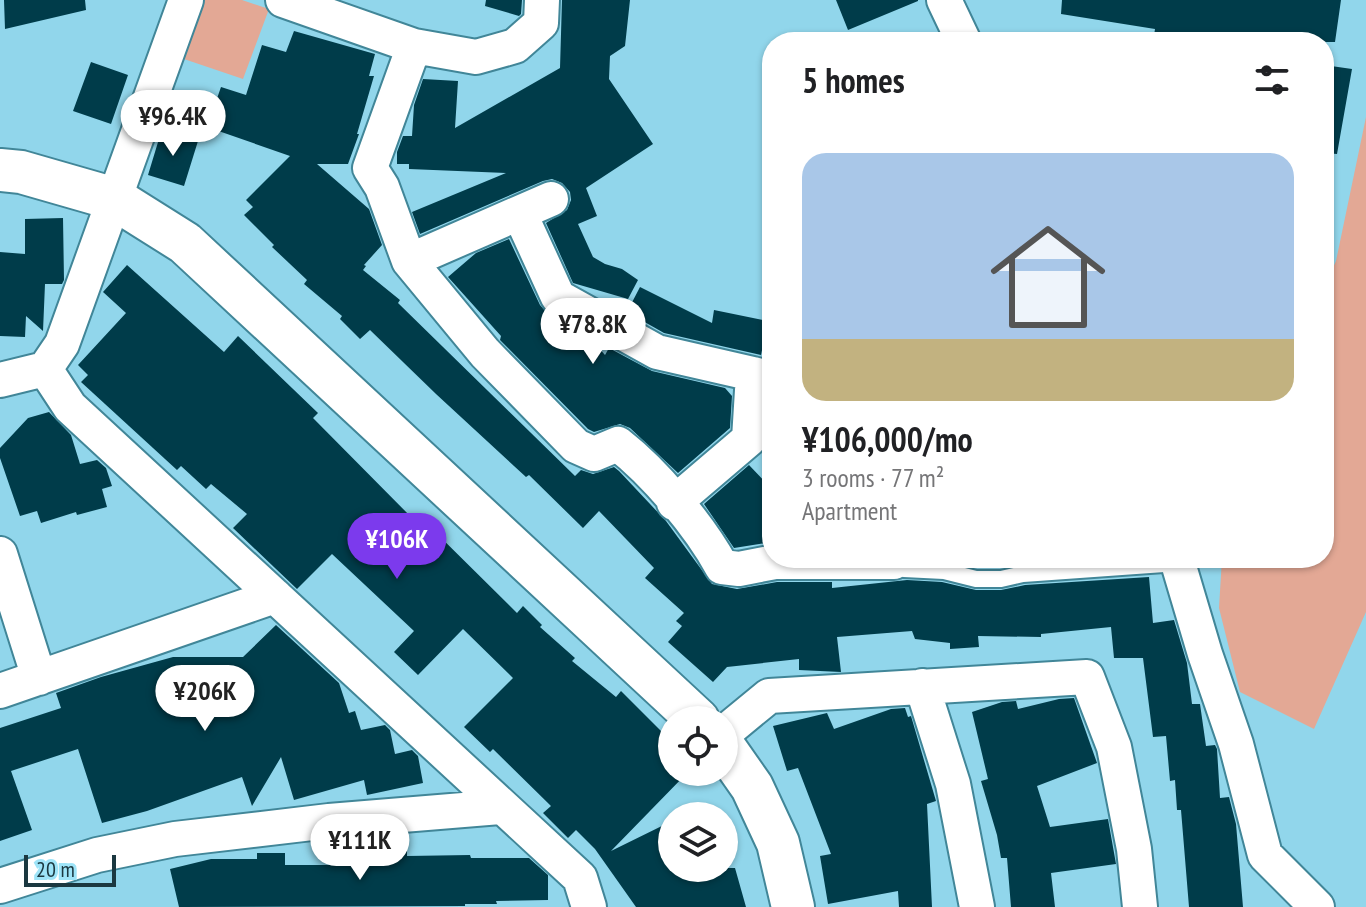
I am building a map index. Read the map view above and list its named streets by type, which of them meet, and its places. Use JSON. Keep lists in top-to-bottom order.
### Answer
{
  "scale_bar": "20 m",
  "page": {
    "heading": "5 homes",
    "price": [
      "¥96.4K",
      "¥78.8K",
      "¥106K",
      "¥206K",
      "¥111K"
    ],
    "list": [
      {
        "name": "¥106,000/mo",
        "note": "3 rooms · 77 m² · Apartment"
      }
    ],
    "scale": "20 m"
  }
}
